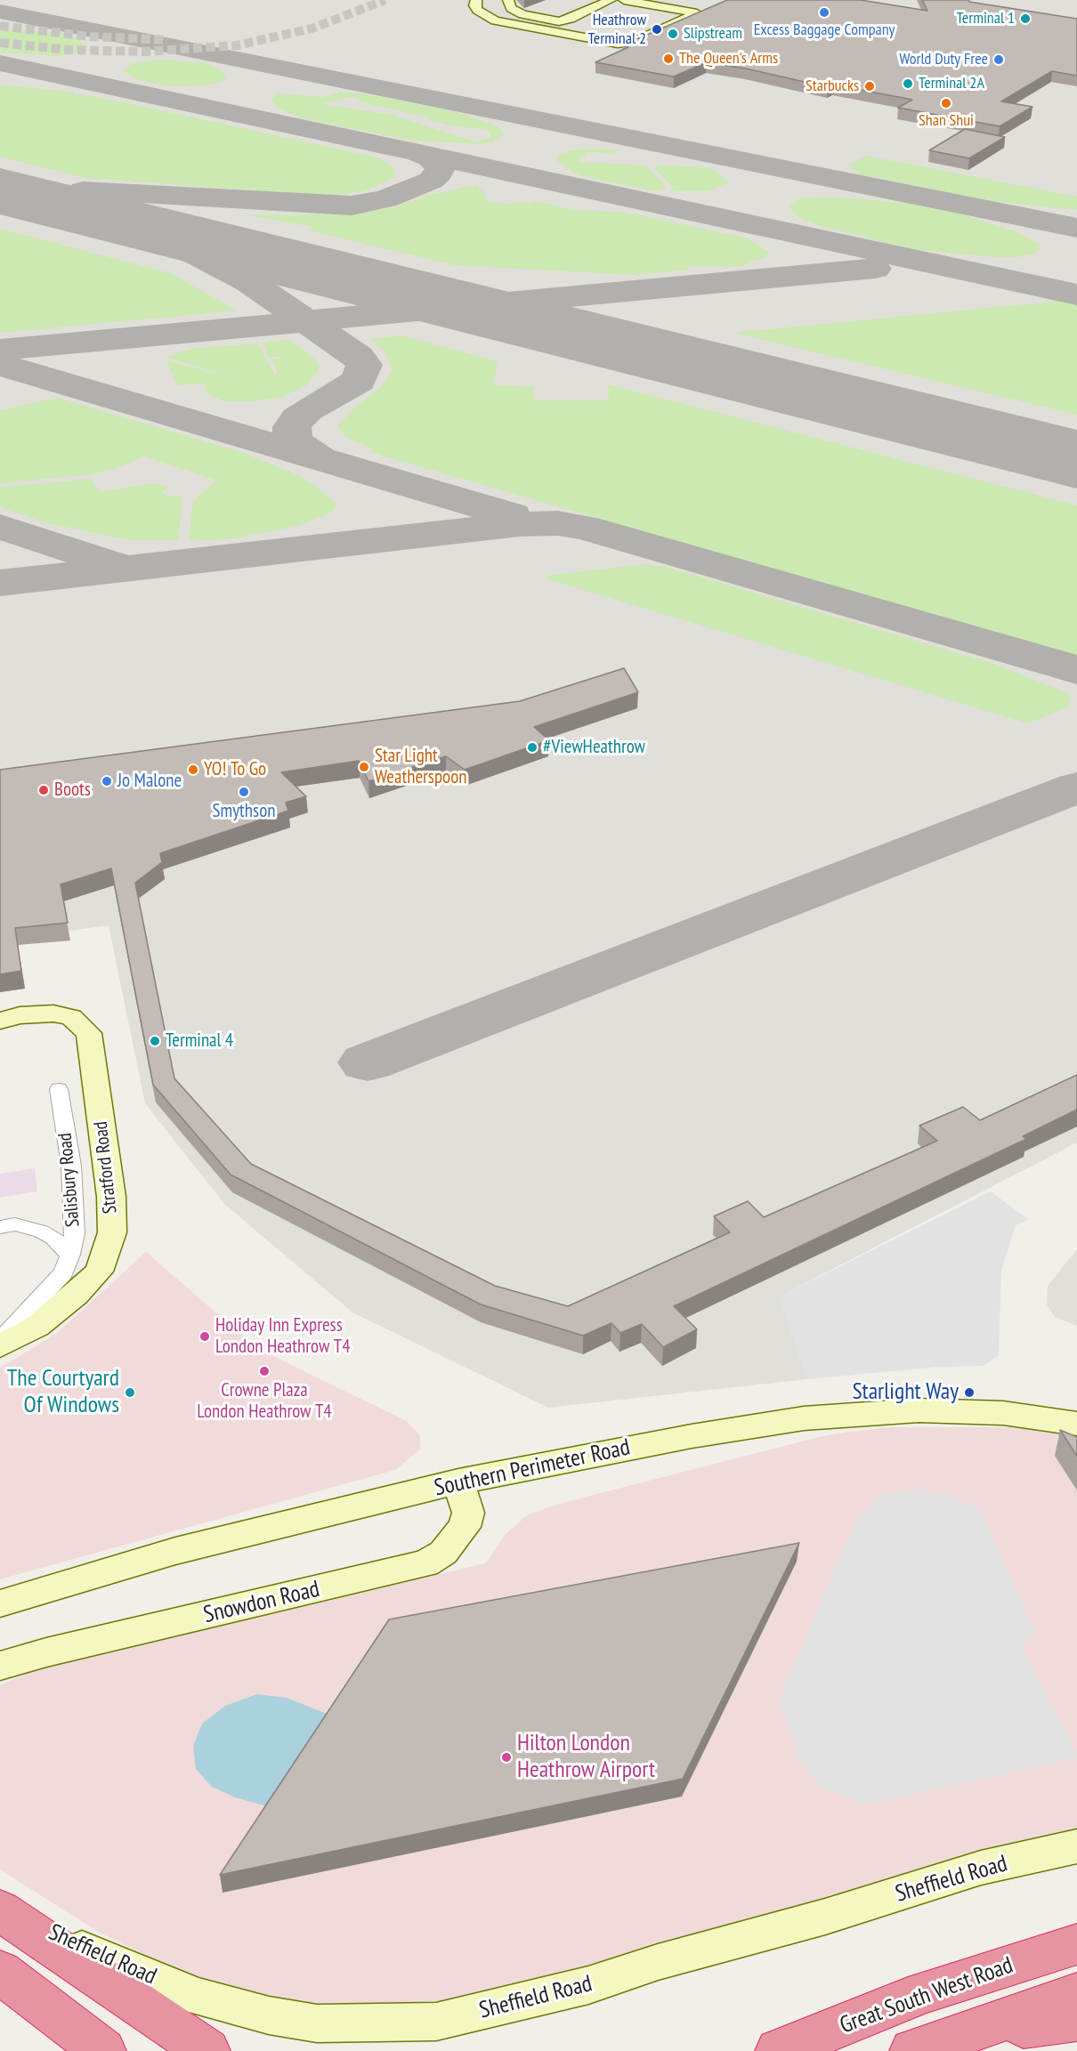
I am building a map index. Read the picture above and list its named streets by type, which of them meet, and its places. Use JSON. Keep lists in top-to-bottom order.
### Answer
{
  "streets": {
    "highway": ["Great South West Road"],
    "street": [
      "Stratford Road",
      "Salisbury Road",
      "Southern Perimeter Road",
      "Snowdon Road",
      "Sheffield Road"
    ]
  },
  "crossings": [
    ["Southern Perimeter Road", "Snowdon Road"]
  ],
  "places": [
    "Excess Baggage Company",
    "Terminal 1",
    "Heathrow Terminal 2",
    "Slipstream",
    "The Queen's Arms",
    "World Duty Free",
    "Terminal 2A",
    "Starbucks",
    "Shan Shui",
    "#ViewHeathrow",
    "Star Light Weatherspoon",
    "YO! To Go",
    "Jo Malone",
    "Boots",
    "Smythson",
    "Terminal 4",
    "Holiday Inn Express London Heathrow T4",
    "Crowne Plaza London Heathrow T4",
    "The Courtyard Of Windows",
    "Starlight Way",
    "Hilton London Heathrow Airport"
  ]
}
